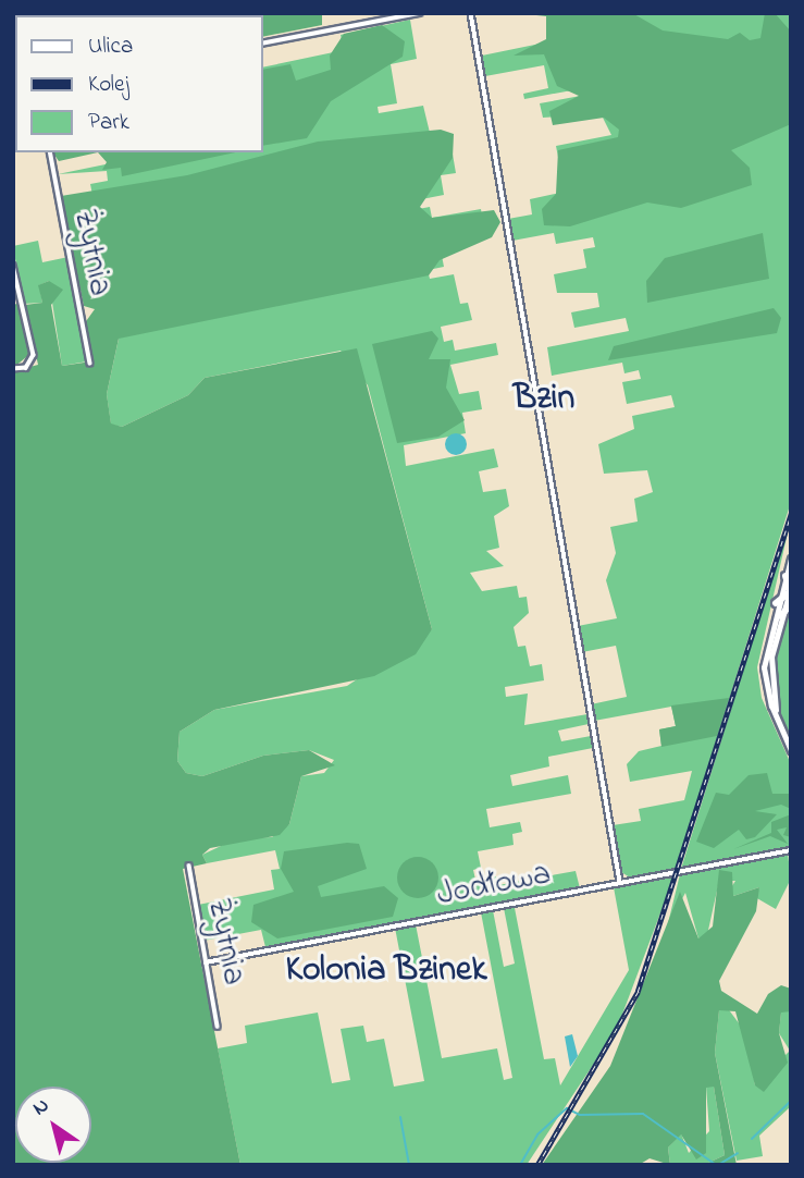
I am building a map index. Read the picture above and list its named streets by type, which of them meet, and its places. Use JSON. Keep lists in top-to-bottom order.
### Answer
{
  "streets": {
    "street": ["Żytnia", "Jodłowa"]
  },
  "crossings": [
    ["Żytnia", "Jodłowa"]
  ],
  "districts": ["Bzin", "Kolonia Bzinek"],
  "legend": ["Ulica", "Kolej", "Park"],
  "north": "top left"
}
